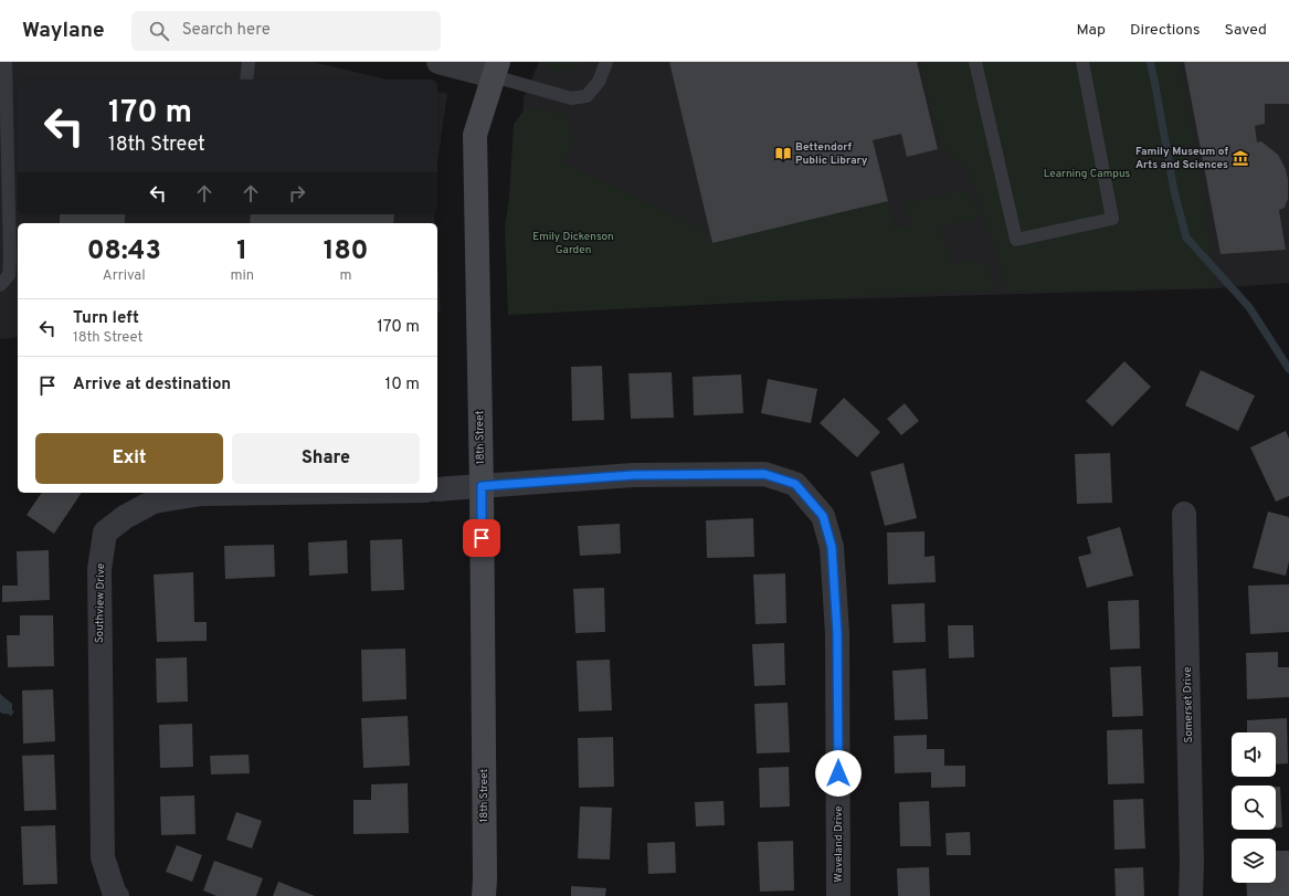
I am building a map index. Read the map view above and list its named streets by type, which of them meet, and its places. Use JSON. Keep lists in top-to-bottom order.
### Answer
{
  "streets": {
    "street": [
      "18th Street",
      "Southview Drive",
      "Somerset Drive",
      "Waveland Drive"
    ]
  },
  "crossings": [
    ["18th Street", "Waveland Drive"]
  ],
  "parks": ["Learning Campus", "Emily Dickenson Garden"],
  "places": {
    "library": ["Bettendorf Public Library"],
    "museum": ["Family Museum of Arts and Sciences"]
  },
  "page": {
    "header": "Waylane",
    "search": "Search here",
    "nav": ["Map", "Directions", "Saved"],
    "turn": ["170 m", "18th Street"],
    "eta": [
      "08:43",
      "Arrival",
      "1",
      "min",
      "180",
      "m"
    ],
    "list": [
      {
        "name": "Turn left",
        "note": "18th Street",
        "value": "170 m"
      },
      {
        "name": "Arrive at destination",
        "value": "10 m"
      }
    ],
    "buttons": ["Exit", "Share"]
  }
}
